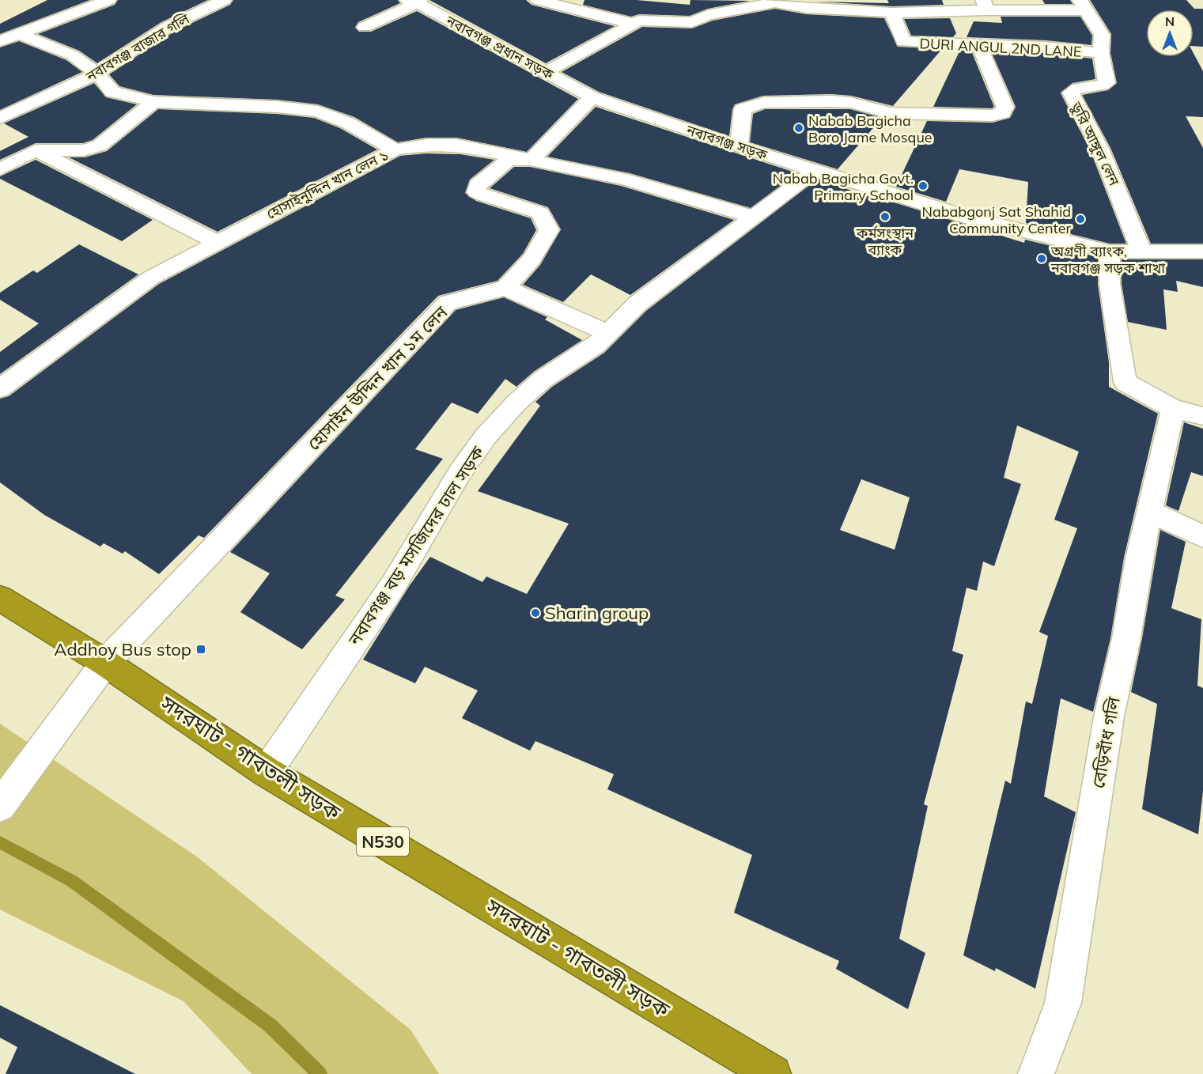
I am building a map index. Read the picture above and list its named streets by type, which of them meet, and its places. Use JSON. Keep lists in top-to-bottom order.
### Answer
{
  "streets": {
    "highway": ["সদরঘাট - গাবতলী সড়ক", "N530"],
    "street": [
      "নবাবগঞ্জ বাজার গলি",
      "নবাবগঞ্জ প্রধান সড়ক",
      "DURI ANGUL 2ND LANE",
      "নবাবগঞ্জ সড়ক",
      "ডুরি আঙ্গুল লেন",
      "হোসাইনুদ্দিন খান লেন ১",
      "হোসাইন উদ্দিন খান ১ম লেন",
      "নবাবগঞ্জ বড় মসজিদের ঢাল সড়ক",
      "বেড়িবাঁধ গলি"
    ]
  },
  "crossings": [
    ["নবাবগঞ্জ প্রধান সড়ক", "নবাবগঞ্জ সড়ক"],
    ["DURI ANGUL 2ND LANE", "ডুরি আঙ্গুল লেন"],
    ["নবাবগঞ্জ সড়ক", "ডুরি আঙ্গুল লেন"],
    ["নবাবগঞ্জ সড়ক", "নবাবগঞ্জ বড় মসজিদের ঢাল সড়ক"],
    ["হোসাইনুদ্দিন খান লেন ১", "নবাবগঞ্জ বড় মসজিদের ঢাল সড়ক"],
    ["হোসাইন উদ্দিন খান ১ম লেন", "সদরঘাট - গাবতলী সড়ক"],
    ["নবাবগঞ্জ বড় মসজিদের ঢাল সড়ক", "সদরঘাট - গাবতলী সড়ক"]
  ],
  "places": {
    "other": [
      "Nabab Bagicha Boro Jame Mosque",
      "Nabab Bagicha Govt. Primary School",
      "কর্মসংস্থান ব্যাংক",
      "Nababgonj Sat Shahid Community Center",
      "অগ্রণী ব্যাংক, নবাবগঞ্জ সড়ক শাখা",
      "Sharin group"
    ],
    "transit": ["Addhoy Bus stop"]
  },
  "north": "top"
}
